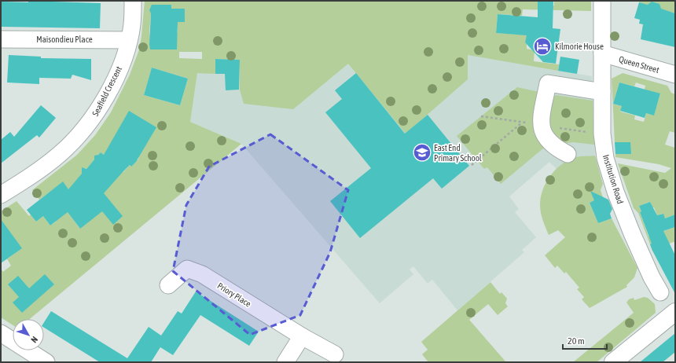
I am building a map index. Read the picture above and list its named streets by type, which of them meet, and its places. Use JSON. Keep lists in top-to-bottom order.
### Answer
{
  "streets": {
    "street": [
      "Maisondieu Place",
      "Queen Street",
      "Seafield Crescent",
      "Institution Road",
      "Priory Place"
    ]
  },
  "crossings": [
    ["Maisondieu Place", "Seafield Crescent"],
    ["Queen Street", "Institution Road"]
  ],
  "places": {
    "hotel": ["Kilmorie House"],
    "school or university": ["East End Primary School"]
  },
  "scale_bar": "20 m",
  "north": "bottom right"
}
